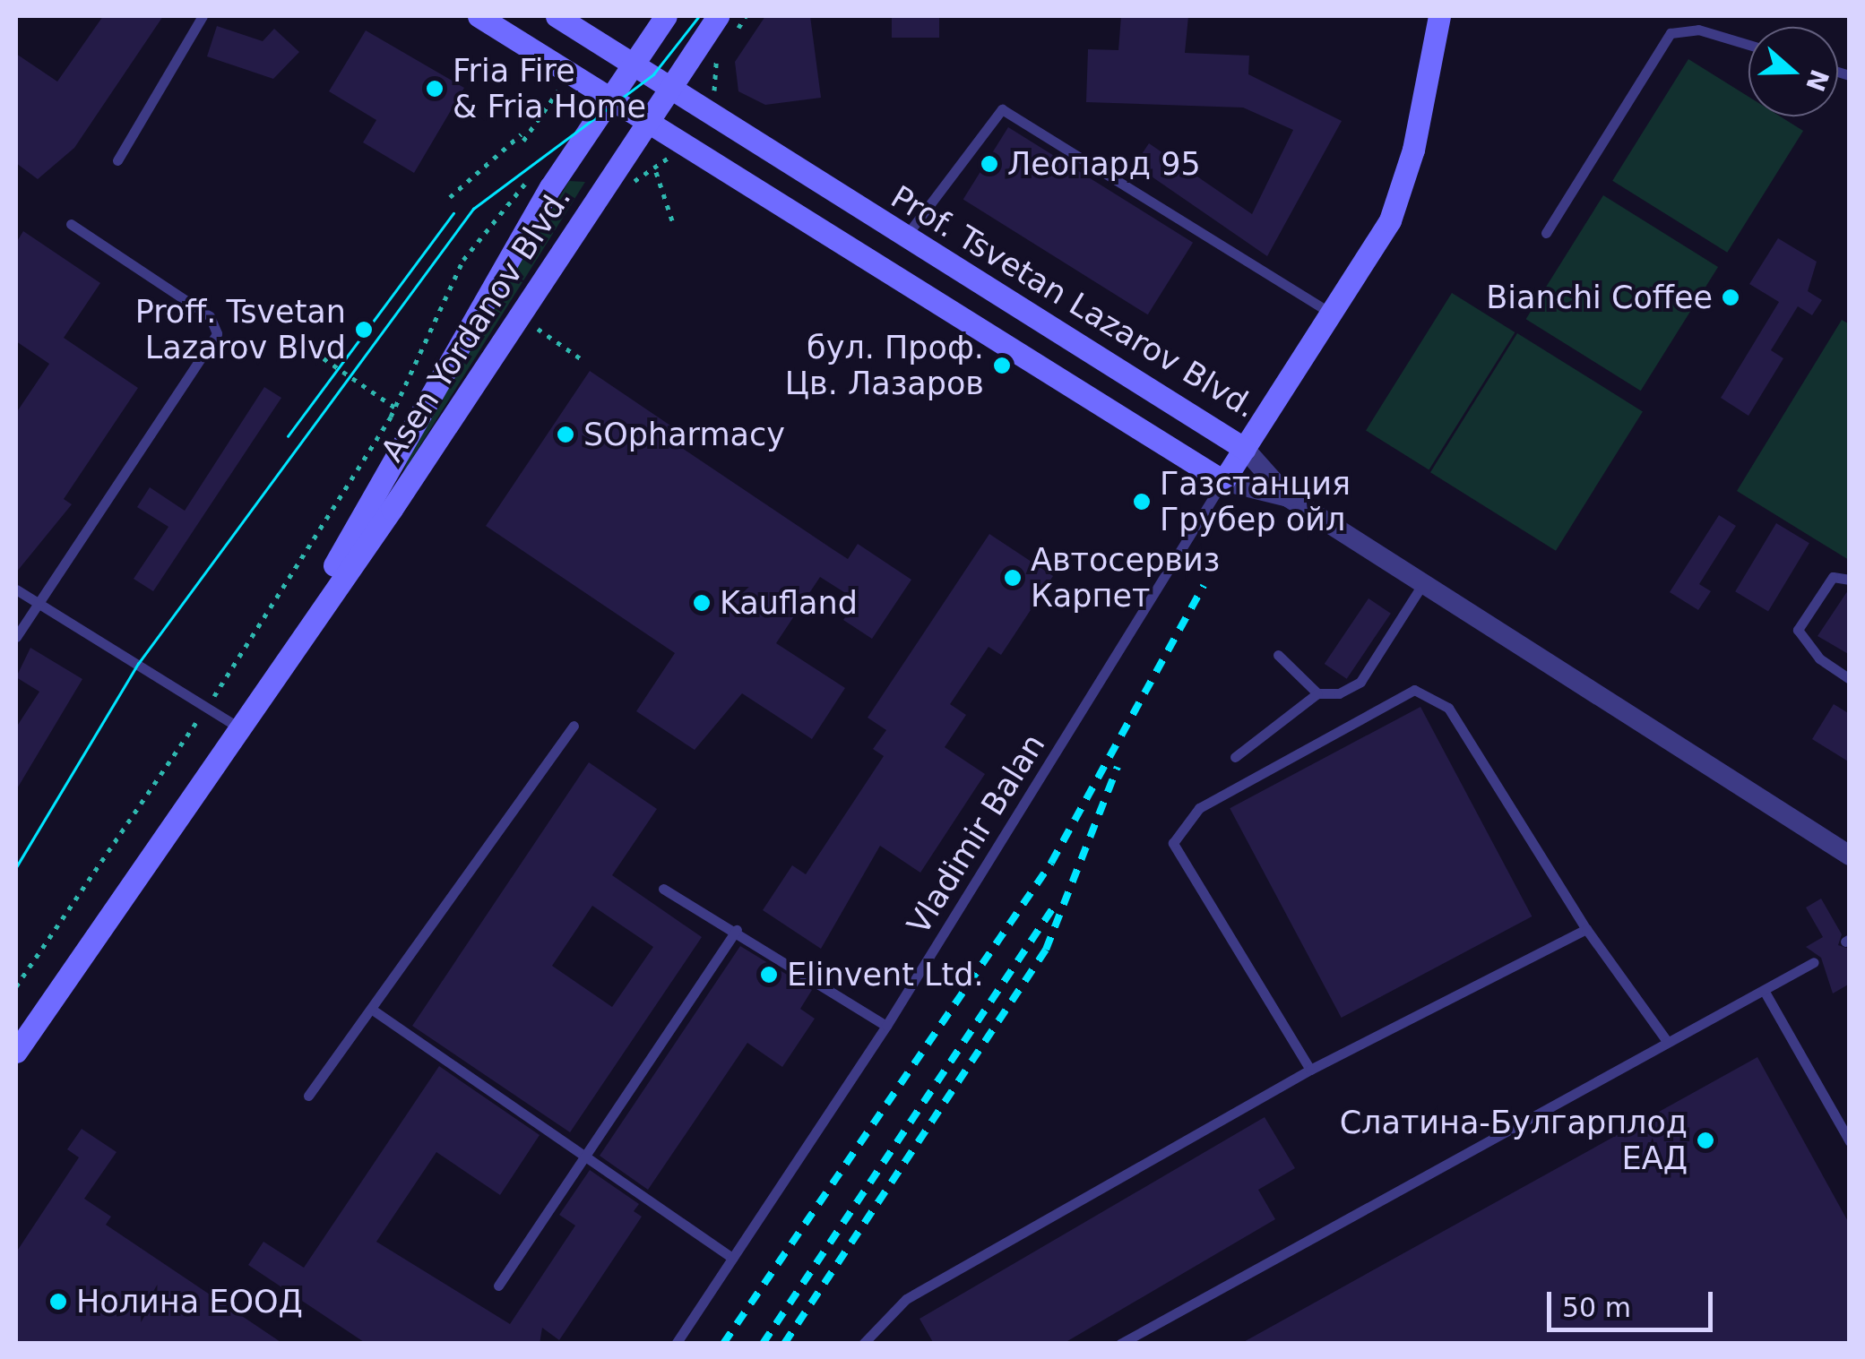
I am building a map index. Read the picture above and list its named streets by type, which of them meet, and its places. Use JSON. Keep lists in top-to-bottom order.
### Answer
{
  "streets": {
    "main road": ["Prof. Tsvetan Lazarov Blvd.", "Asen Yordanov Blvd."],
    "lane": ["Vladimir Balan"]
  },
  "crossings": [
    ["Prof. Tsvetan Lazarov Blvd.", "Asen Yordanov Blvd."]
  ],
  "places": [
    "Fria Fire & Fria Home",
    "Леопард 95",
    "Bianchi Coffee",
    "Proff. Tsvetan Lazarov Blvd",
    "бул. Проф. Цв. Лазаров",
    "SOpharmacy",
    "Газстанция Грубер ойл",
    "Автосервиз Карпет",
    "Kaufland",
    "Elinvent Ltd.",
    "Слатина-Булгарплод ЕАД",
    "Нолина ЕООД"
  ],
  "scale_bar": "50 m",
  "north": "right"
}
